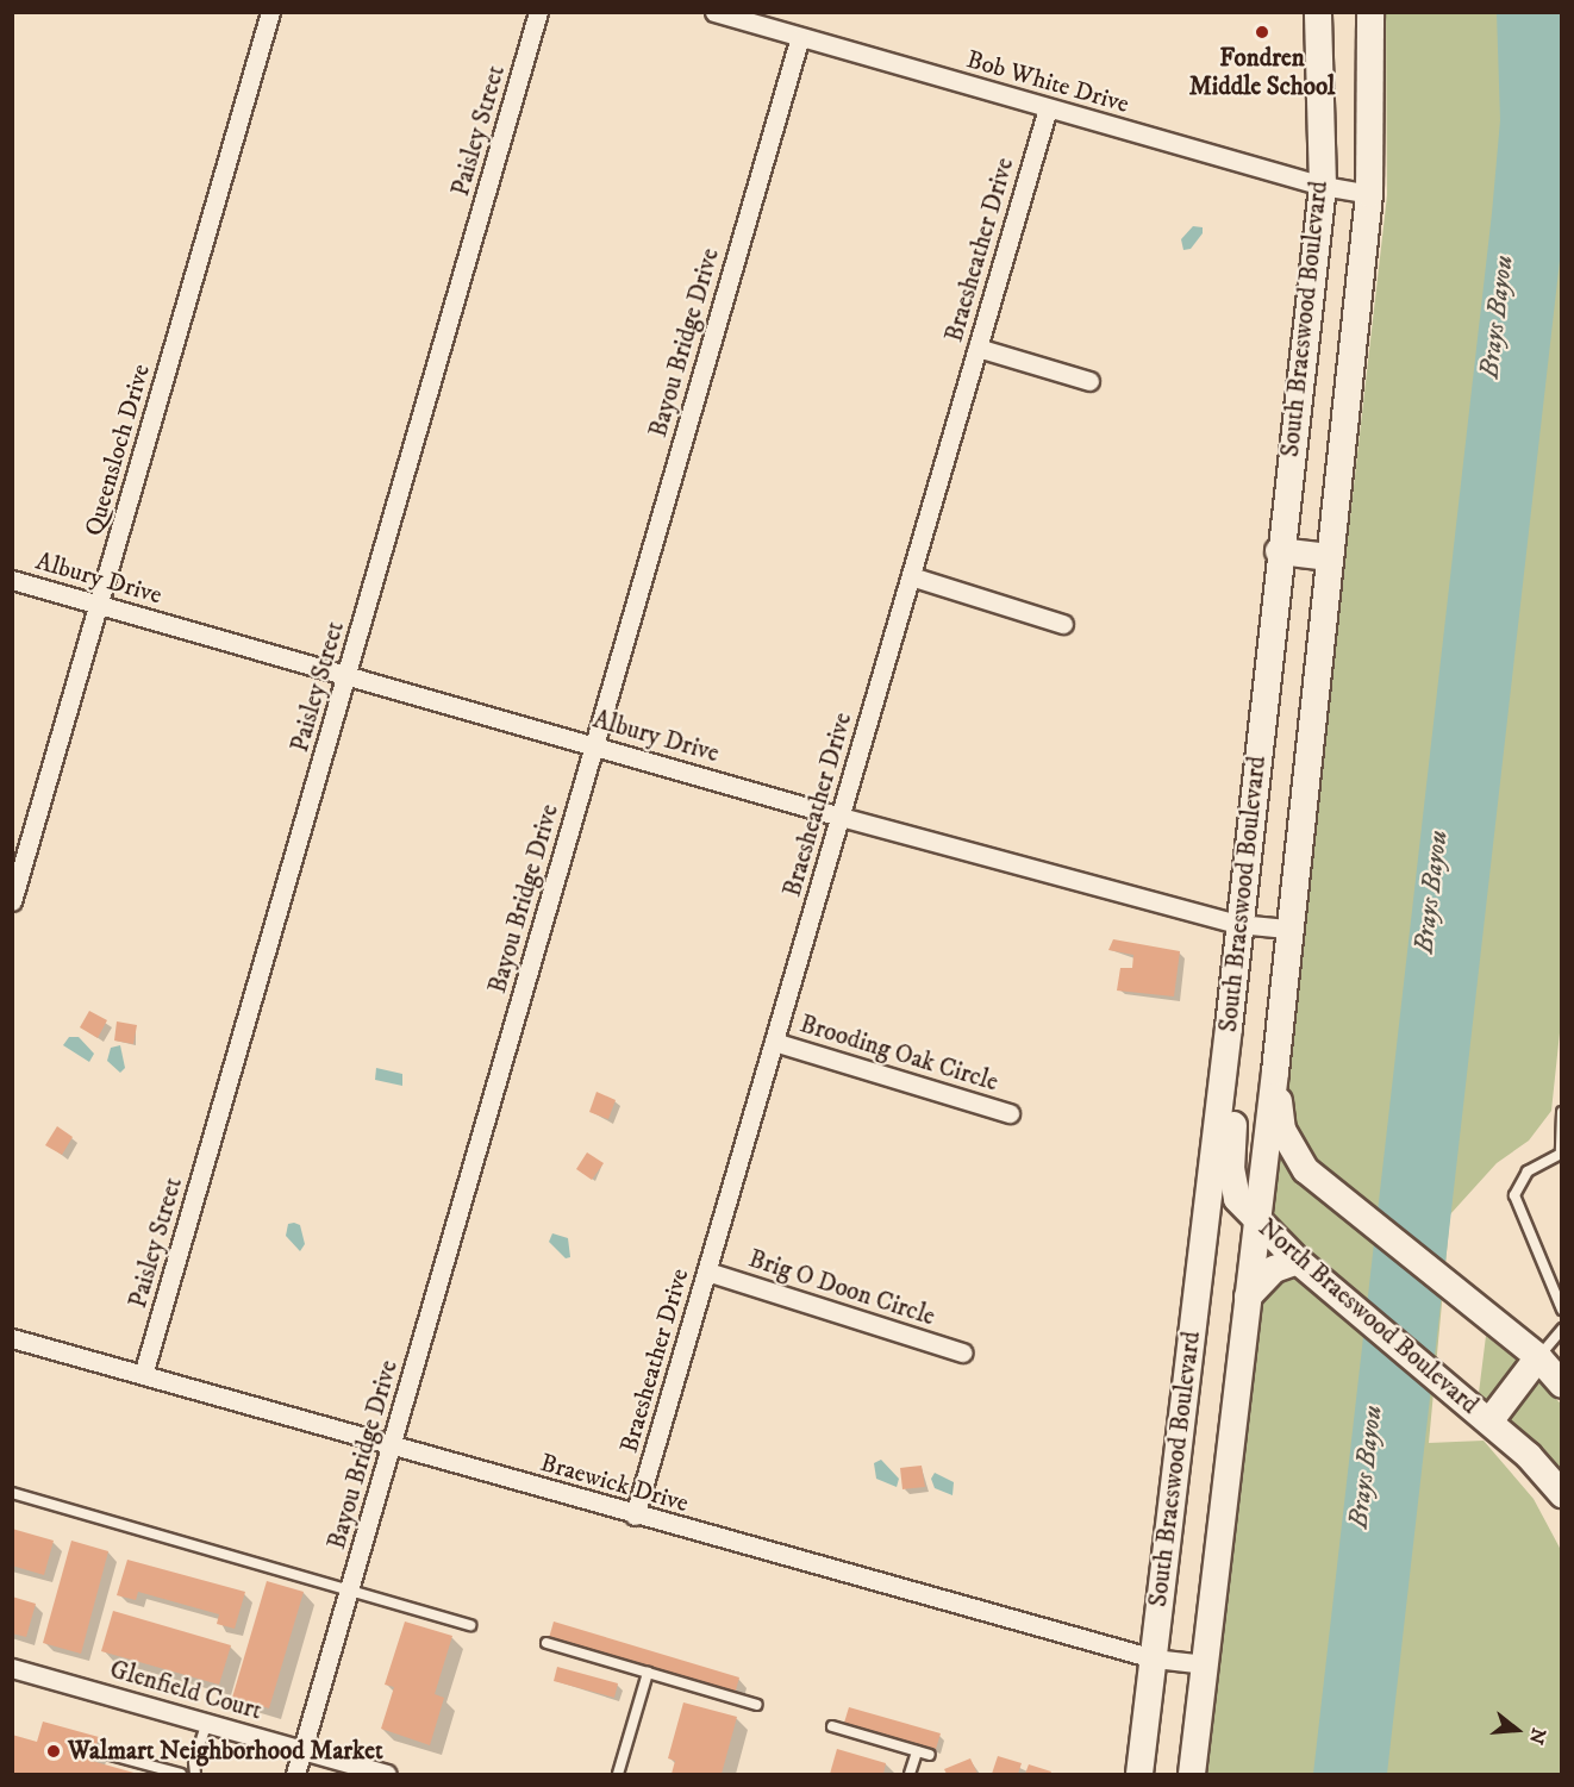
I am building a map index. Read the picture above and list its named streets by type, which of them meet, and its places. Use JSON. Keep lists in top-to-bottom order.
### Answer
{
  "streets": {
    "main road": ["South Braeswood Boulevard", "North Braeswood Boulevard"],
    "street": [
      "Bob White Drive",
      "Paisley Street",
      "Braesheather Drive",
      "Bayou Bridge Drive",
      "Queensloch Drive",
      "Albury Drive",
      "Brooding Oak Circle",
      "Brig O Doon Circle",
      "Braewick Drive",
      "Glenfield Court"
    ]
  },
  "crossings": [
    ["Bob White Drive", "Braesheather Drive"],
    ["Bob White Drive", "South Braeswood Boulevard"],
    ["Bob White Drive", "Bayou Bridge Drive"],
    ["Paisley Street", "Albury Drive"],
    ["Paisley Street", "Braewick Drive"],
    ["Braesheather Drive", "Albury Drive"],
    ["Braesheather Drive", "Brooding Oak Circle"],
    ["Braesheather Drive", "Brig O Doon Circle"],
    ["Braesheather Drive", "Braewick Drive"],
    ["South Braeswood Boulevard", "Albury Drive"],
    ["South Braeswood Boulevard", "North Braeswood Boulevard"],
    ["South Braeswood Boulevard", "Braewick Drive"],
    ["Bayou Bridge Drive", "Albury Drive"],
    ["Bayou Bridge Drive", "Braewick Drive"],
    ["Bayou Bridge Drive", "Glenfield Court"],
    ["Queensloch Drive", "Albury Drive"]
  ],
  "water": ["Brays Bayou"],
  "places": ["Fondren Middle School", "Walmart Neighborhood Market"],
  "north": "right"
}
